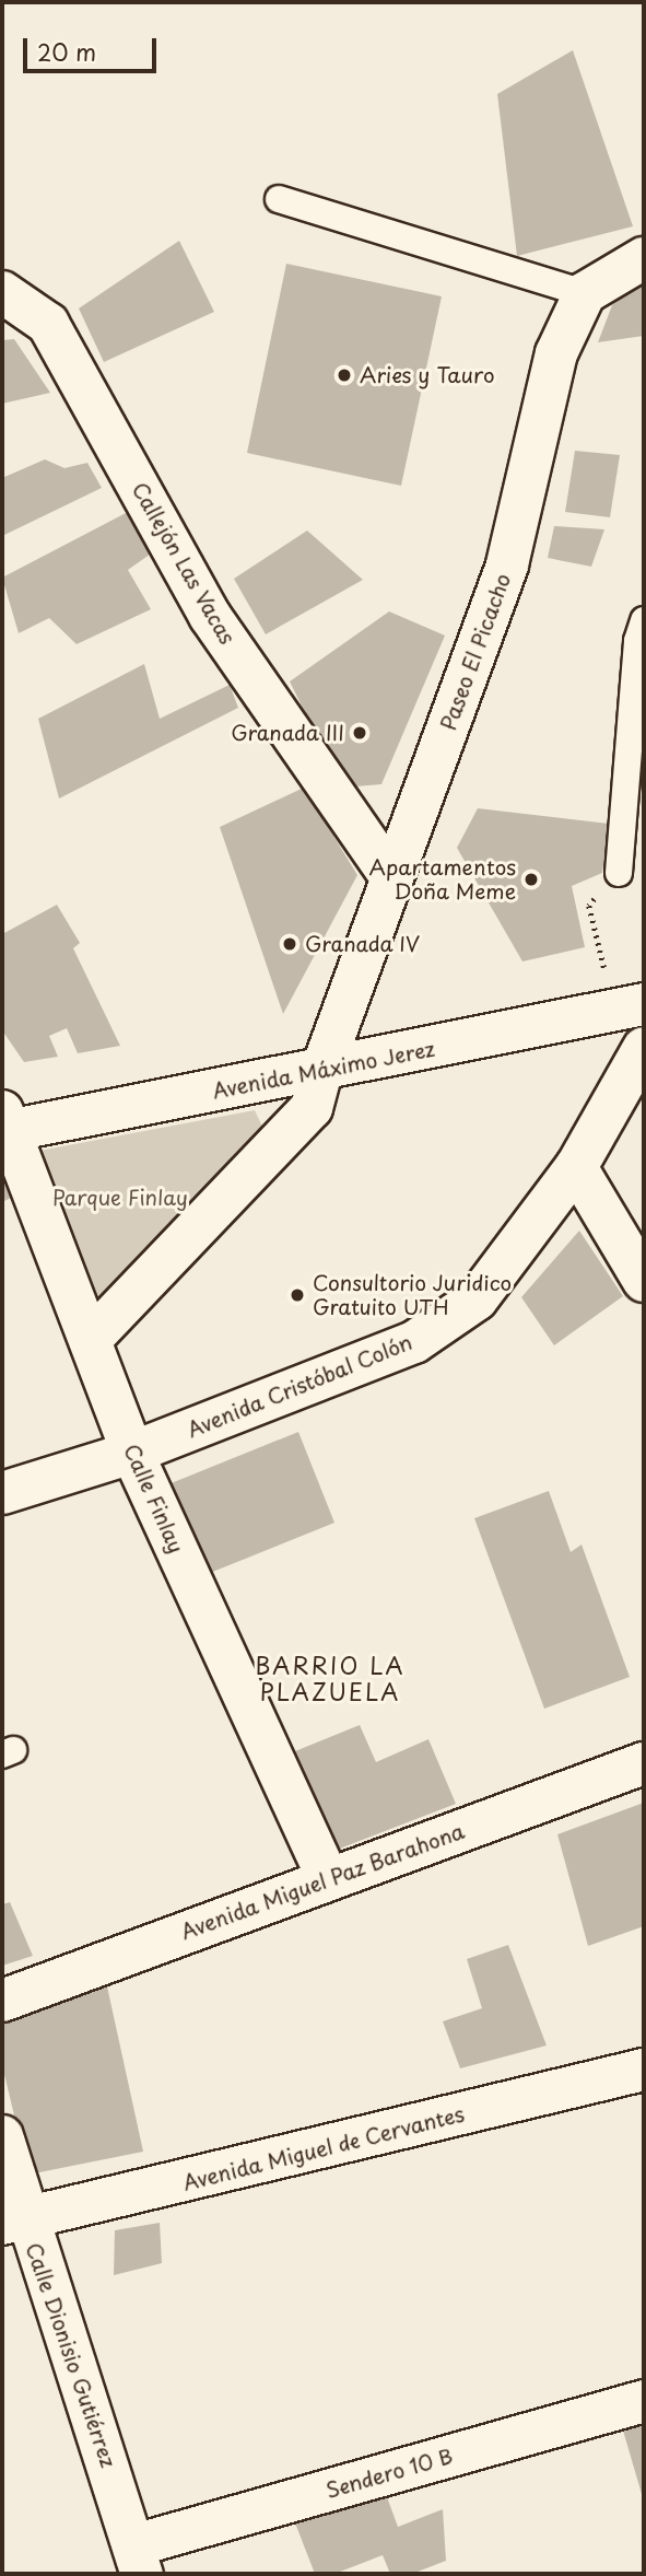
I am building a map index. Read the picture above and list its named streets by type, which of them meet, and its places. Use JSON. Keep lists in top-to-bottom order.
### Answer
{
  "streets": {
    "street": [
      "Callejón Las Vacas",
      "Paseo El Picacho",
      "Avenida Máximo Jerez",
      "Avenida Cristóbal Colón",
      "Calle Finlay",
      "Avenida Miguel Paz Barahona",
      "Avenida Miguel de Cervantes",
      "Calle Dionisio Gutiérrez",
      "Sendero 10 B"
    ]
  },
  "crossings": [
    ["Callejón Las Vacas", "Paseo El Picacho"],
    ["Paseo El Picacho", "Avenida Máximo Jerez"],
    ["Paseo El Picacho", "Calle Finlay"],
    ["Avenida Máximo Jerez", "Calle Finlay"],
    ["Avenida Cristóbal Colón", "Calle Finlay"],
    ["Calle Finlay", "Avenida Miguel Paz Barahona"],
    ["Avenida Miguel de Cervantes", "Calle Dionisio Gutiérrez"],
    ["Calle Dionisio Gutiérrez", "Sendero 10 B"]
  ],
  "districts": ["BARRIO LA PLAZUELA"],
  "parks": ["Parque Finlay"],
  "places": [
    "Aries y Tauro",
    "Granada III",
    "Apartamentos Doña Meme",
    "Granada IV",
    "Consultorio Juridico Gratuito UTH"
  ],
  "scale_bar": "20 m"
}
